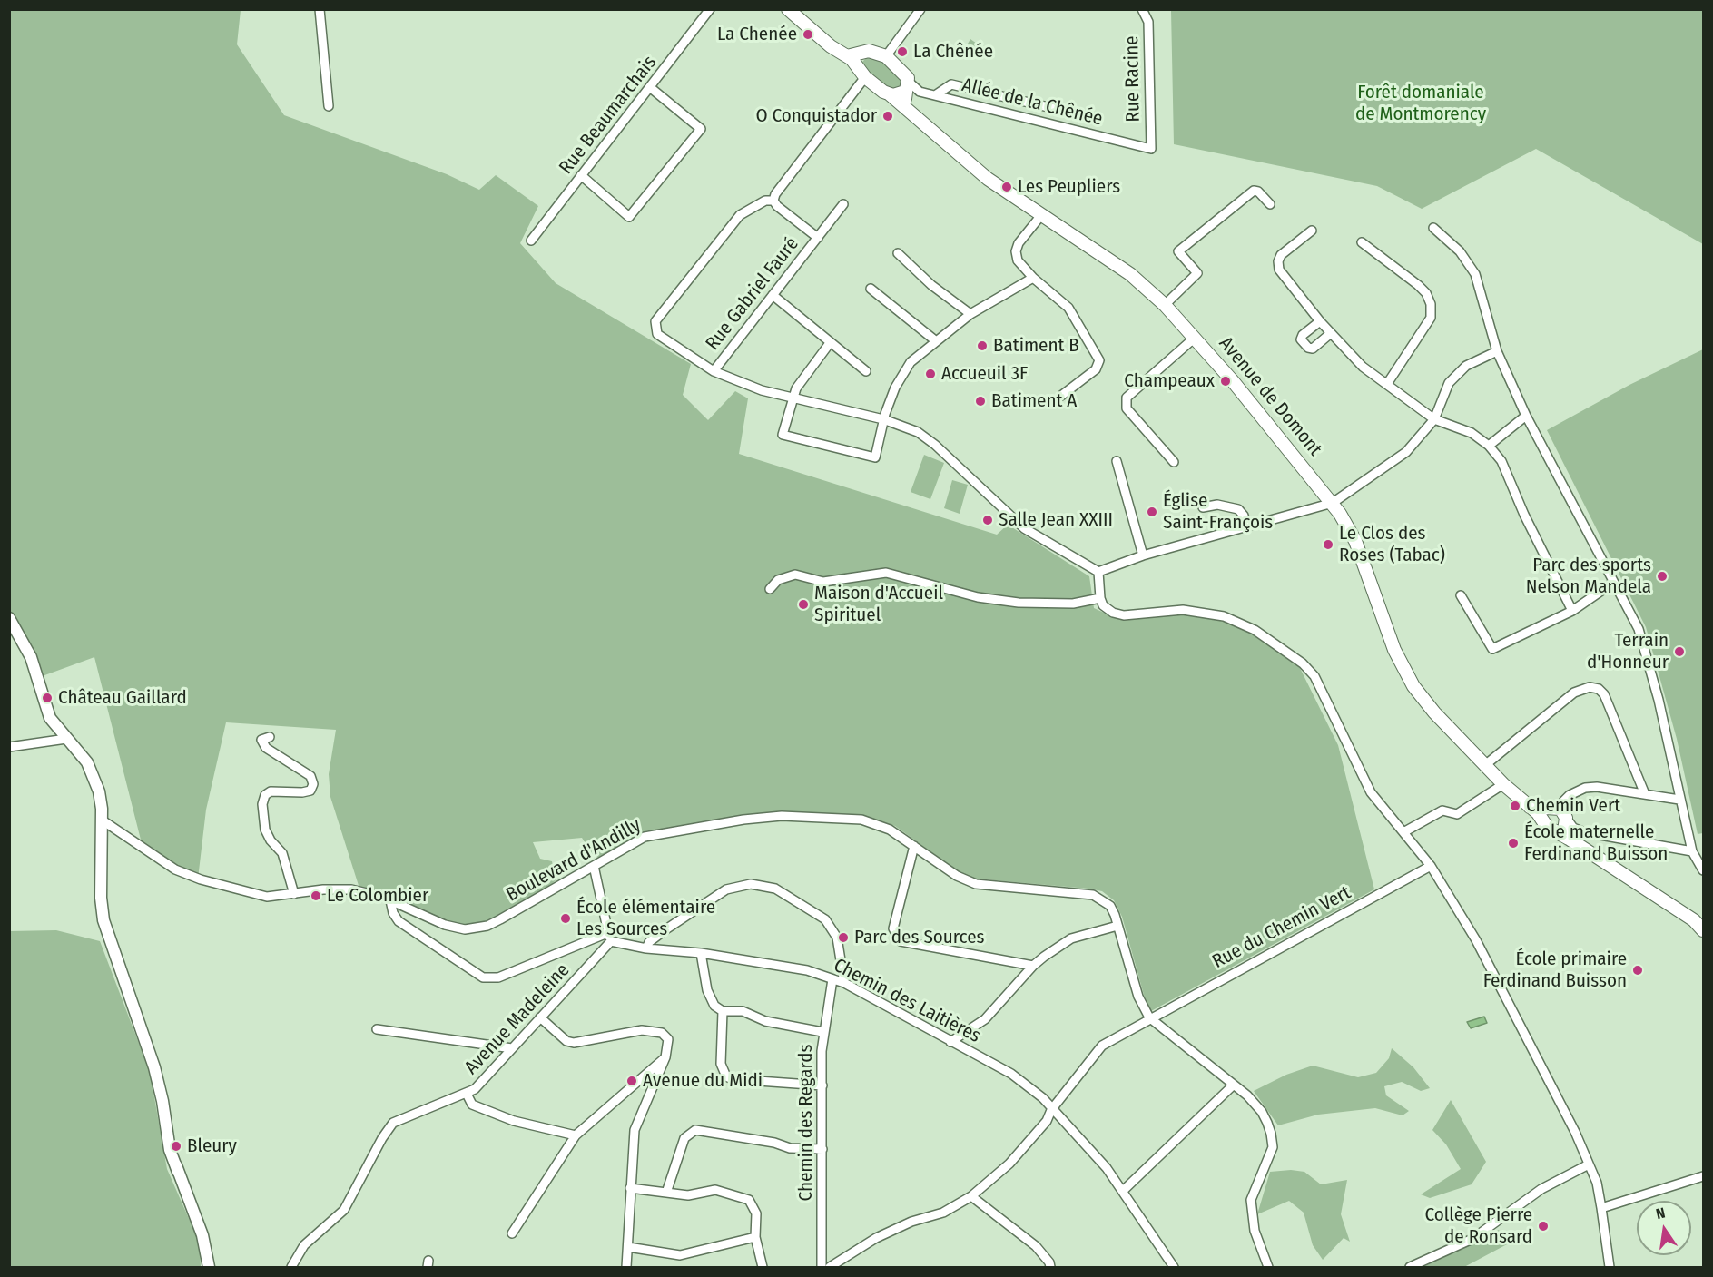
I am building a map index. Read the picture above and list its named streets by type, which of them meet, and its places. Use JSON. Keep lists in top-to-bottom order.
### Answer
{
  "streets": {
    "main road": ["Avenue de Domont"],
    "street": [
      "Rue Racine",
      "Allée de la Chênée",
      "Rue Beaumarchais",
      "Rue Gabriel Fauré",
      "Boulevard d'Andilly",
      "Rue du Chemin Vert",
      "Chemin des Laitières",
      "Avenue Madeleine",
      "Chemin des Regards"
    ]
  },
  "crossings": [
    ["Rue Racine", "Allée de la Chênée"],
    ["Boulevard d'Andilly", "Rue du Chemin Vert"],
    ["Rue du Chemin Vert", "Chemin des Laitières"],
    ["Chemin des Laitières", "Avenue Madeleine"],
    ["Chemin des Laitières", "Chemin des Regards"]
  ],
  "parks": ["Forêt domaniale de Montmorency"],
  "places": [
    "La Chenée",
    "La Chênée",
    "O Conquistador",
    "Les Peupliers",
    "Batiment B",
    "Accueuil 3F",
    "Champeaux",
    "Batiment A",
    "Église Saint-François",
    "Salle Jean XXIII",
    "Le Clos des Roses (Tabac)",
    "Parc des sports Nelson Mandela",
    "Maison d'Accueil Spirituel",
    "Terrain d'Honneur",
    "Château Gaillard",
    "Chemin Vert",
    "École maternelle Ferdinand Buisson",
    "Le Colombier",
    "École élémentaire Les Sources",
    "Parc des Sources",
    "École primaire Ferdinand Buisson",
    "Avenue du Midi",
    "Bleury",
    "Collège Pierre de Ronsard"
  ],
  "north": "top"
}
